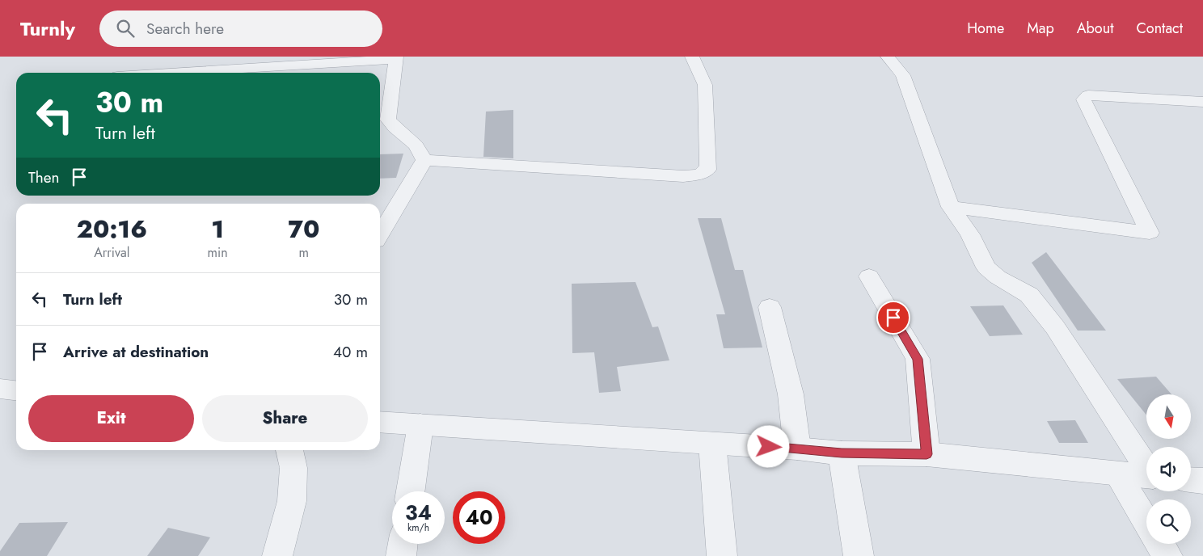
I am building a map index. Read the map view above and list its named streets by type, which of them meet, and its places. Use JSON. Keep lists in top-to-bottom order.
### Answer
{
  "north": "bottom",
  "page": {
    "header": "Turnly",
    "search": "Search here",
    "nav": [
      "Home",
      "Map",
      "About",
      "Contact"
    ],
    "turn": ["30 m", "Turn left"],
    "then": "Then",
    "eta": [
      "20:16",
      "Arrival",
      "1",
      "min",
      "70",
      "m"
    ],
    "list": [
      {
        "name": "Turn left",
        "value": "30 m"
      },
      {
        "name": "Arrive at destination",
        "value": "40 m"
      }
    ],
    "buttons": ["Exit", "Share"],
    "speed": "34 km/h",
    "limit": "40"
  }
}
